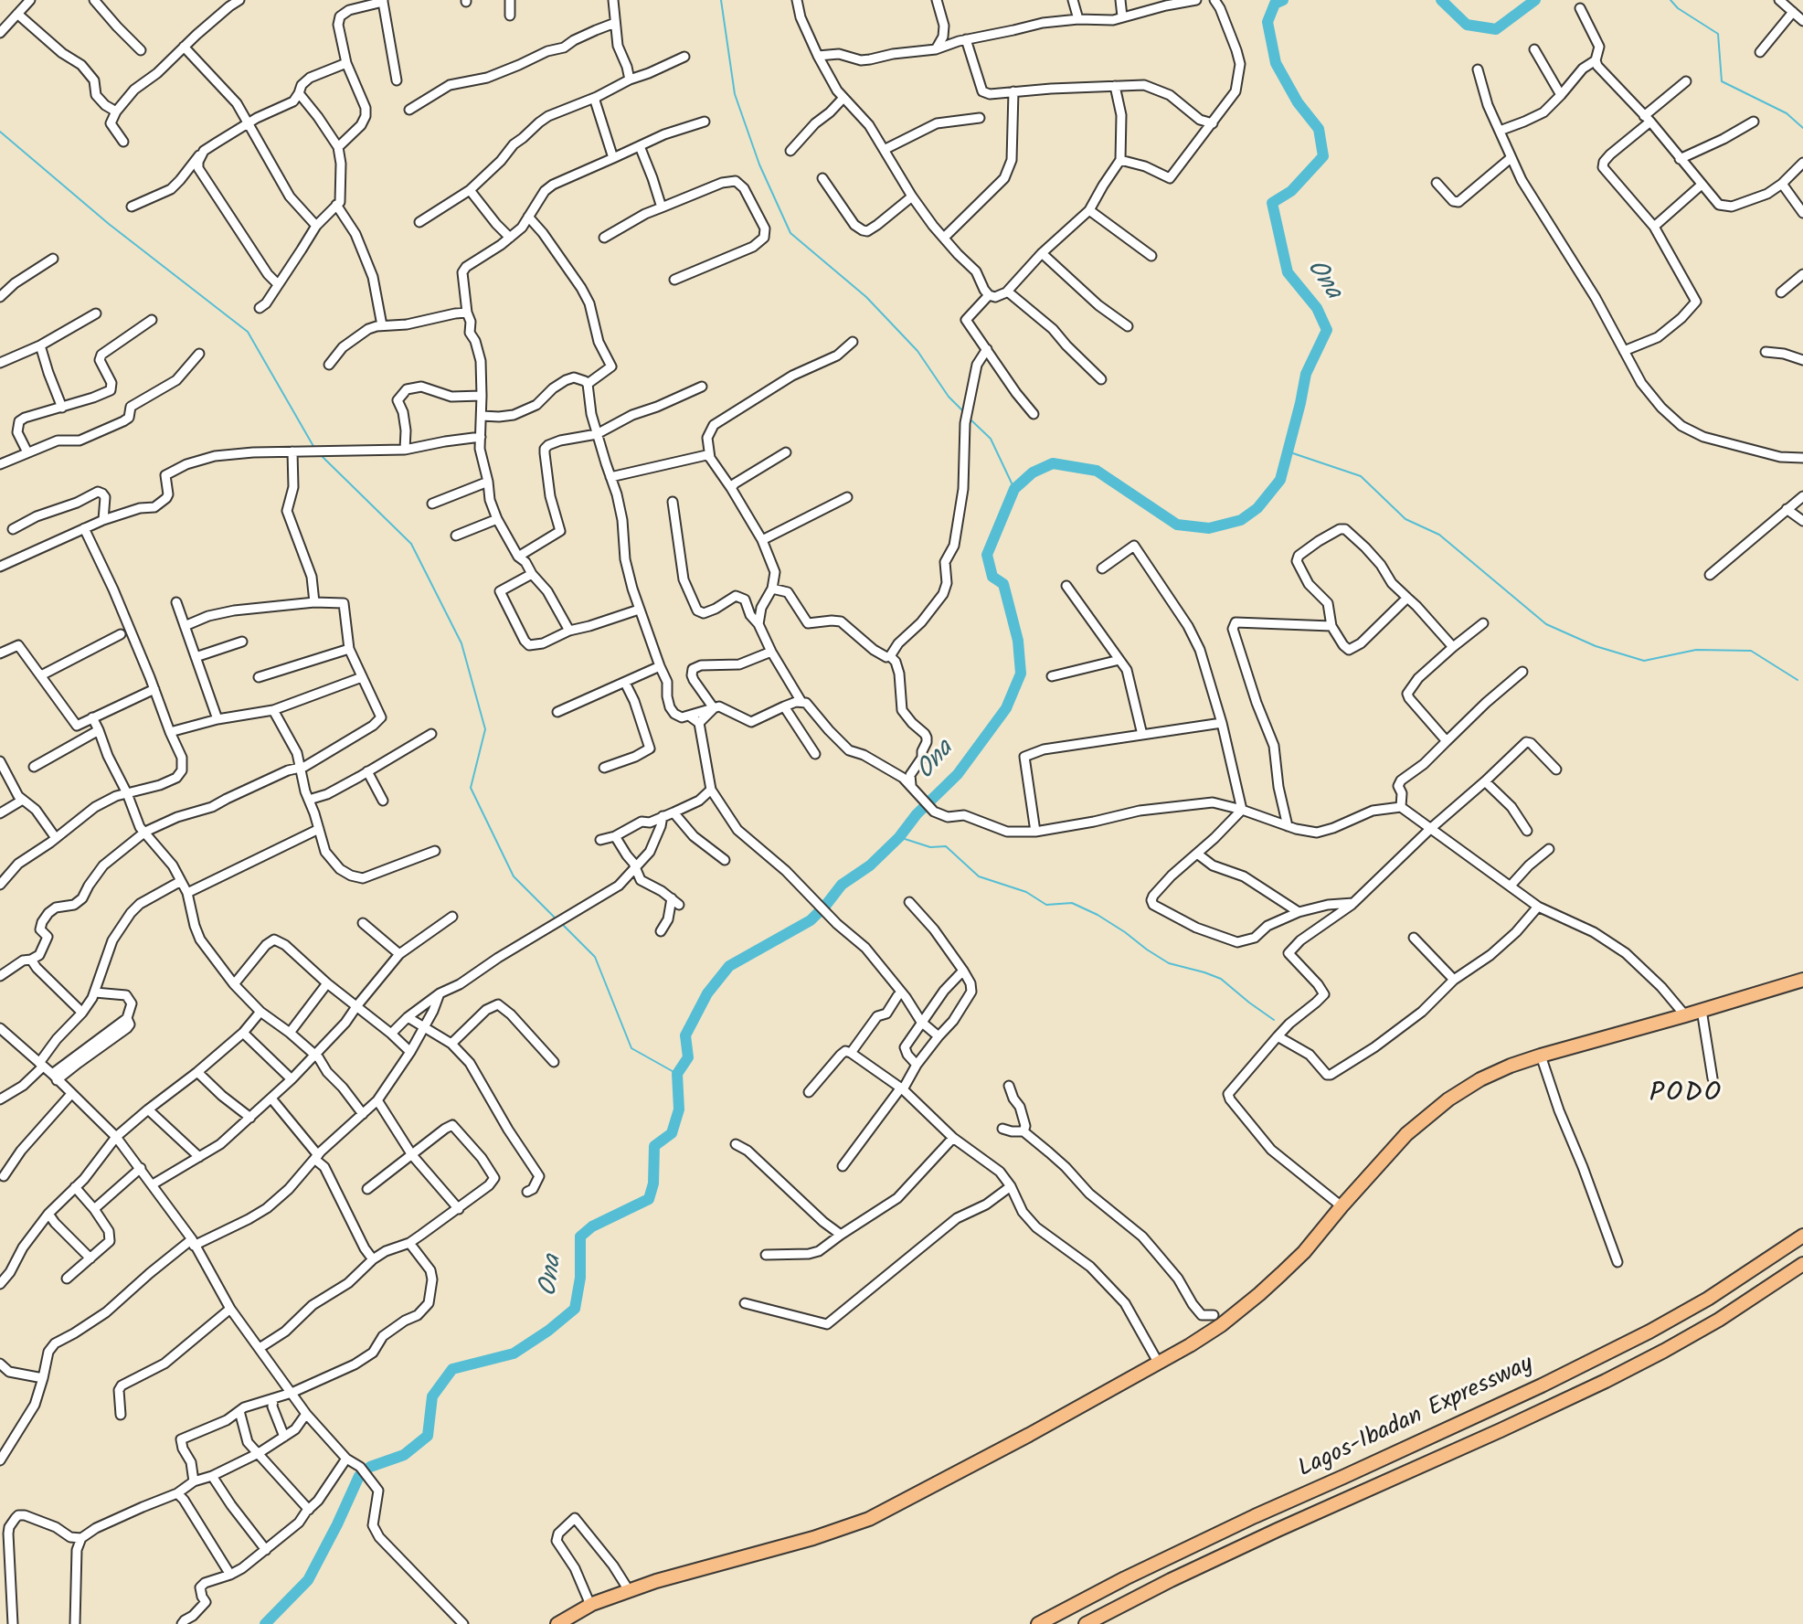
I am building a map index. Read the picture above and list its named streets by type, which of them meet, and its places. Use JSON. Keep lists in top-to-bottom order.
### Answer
{
  "streets": {
    "highway": ["Lagos-Ibadan Expressway"]
  },
  "districts": ["PODO"],
  "water": ["Ona"]
}
